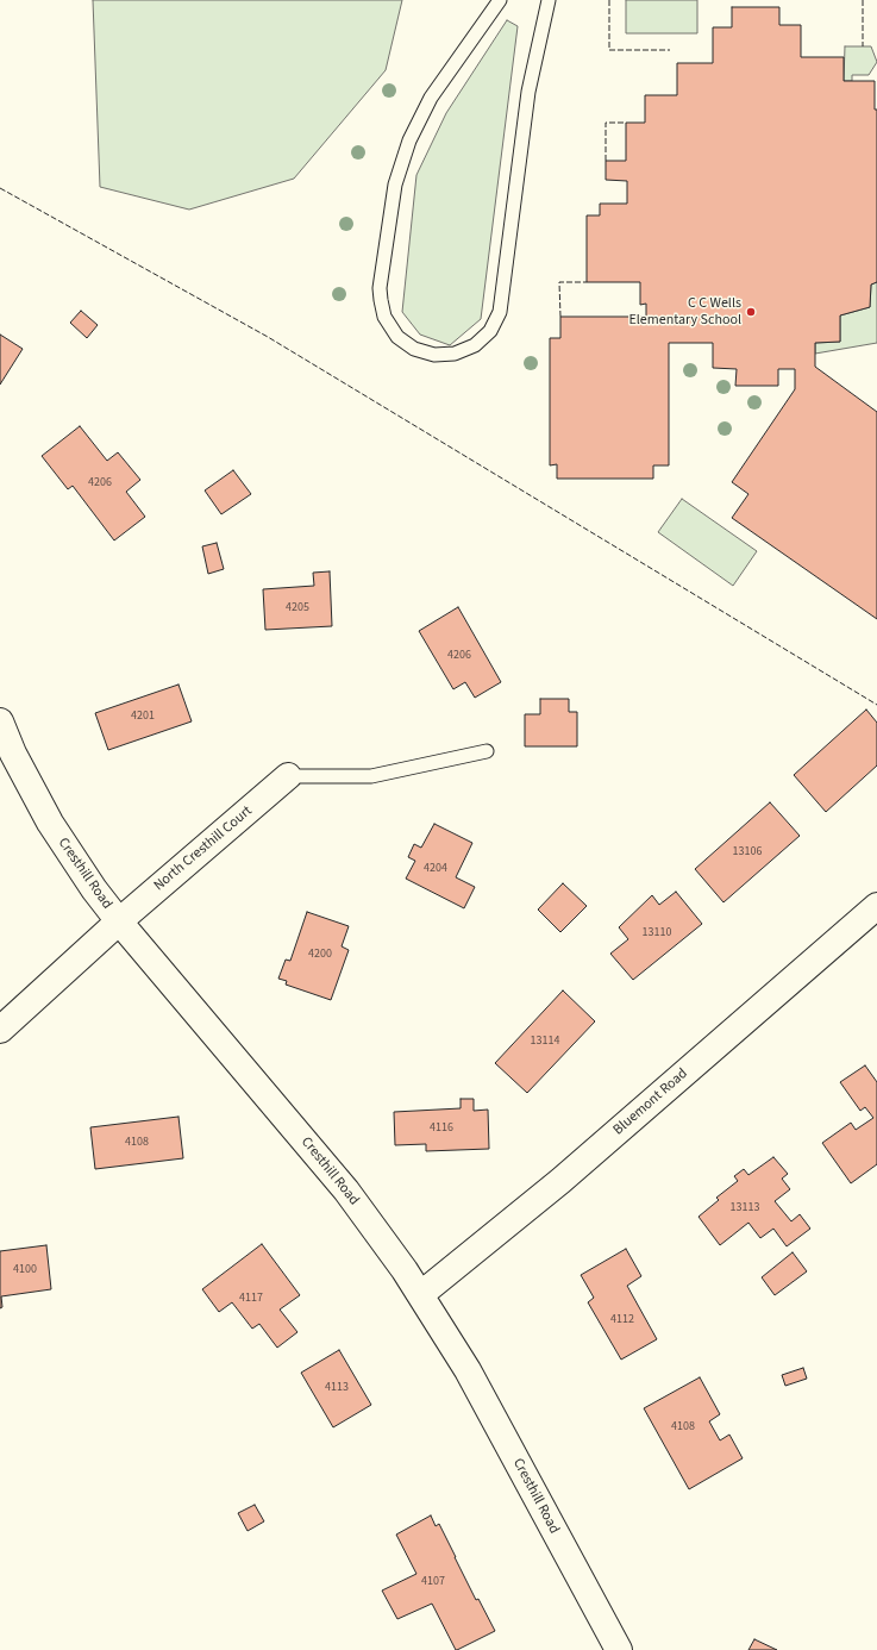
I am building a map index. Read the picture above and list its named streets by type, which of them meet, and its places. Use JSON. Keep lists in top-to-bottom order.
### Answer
{
  "streets": {
    "street": ["North Cresthill Court", "Cresthill Road", "Bluemont Road"]
  },
  "crossings": [
    ["North Cresthill Court", "Cresthill Road"],
    ["Cresthill Road", "Bluemont Road"]
  ],
  "places": ["C C Wells Elementary School"],
  "house_numbers": [
    "4206",
    "4205",
    "4206",
    "4201",
    "13106",
    "4204",
    "13110",
    "4200",
    "13114",
    "4116",
    "4108",
    "13113",
    "4100",
    "4117",
    "4112",
    "4113",
    "4108",
    "4107"
  ]
}
